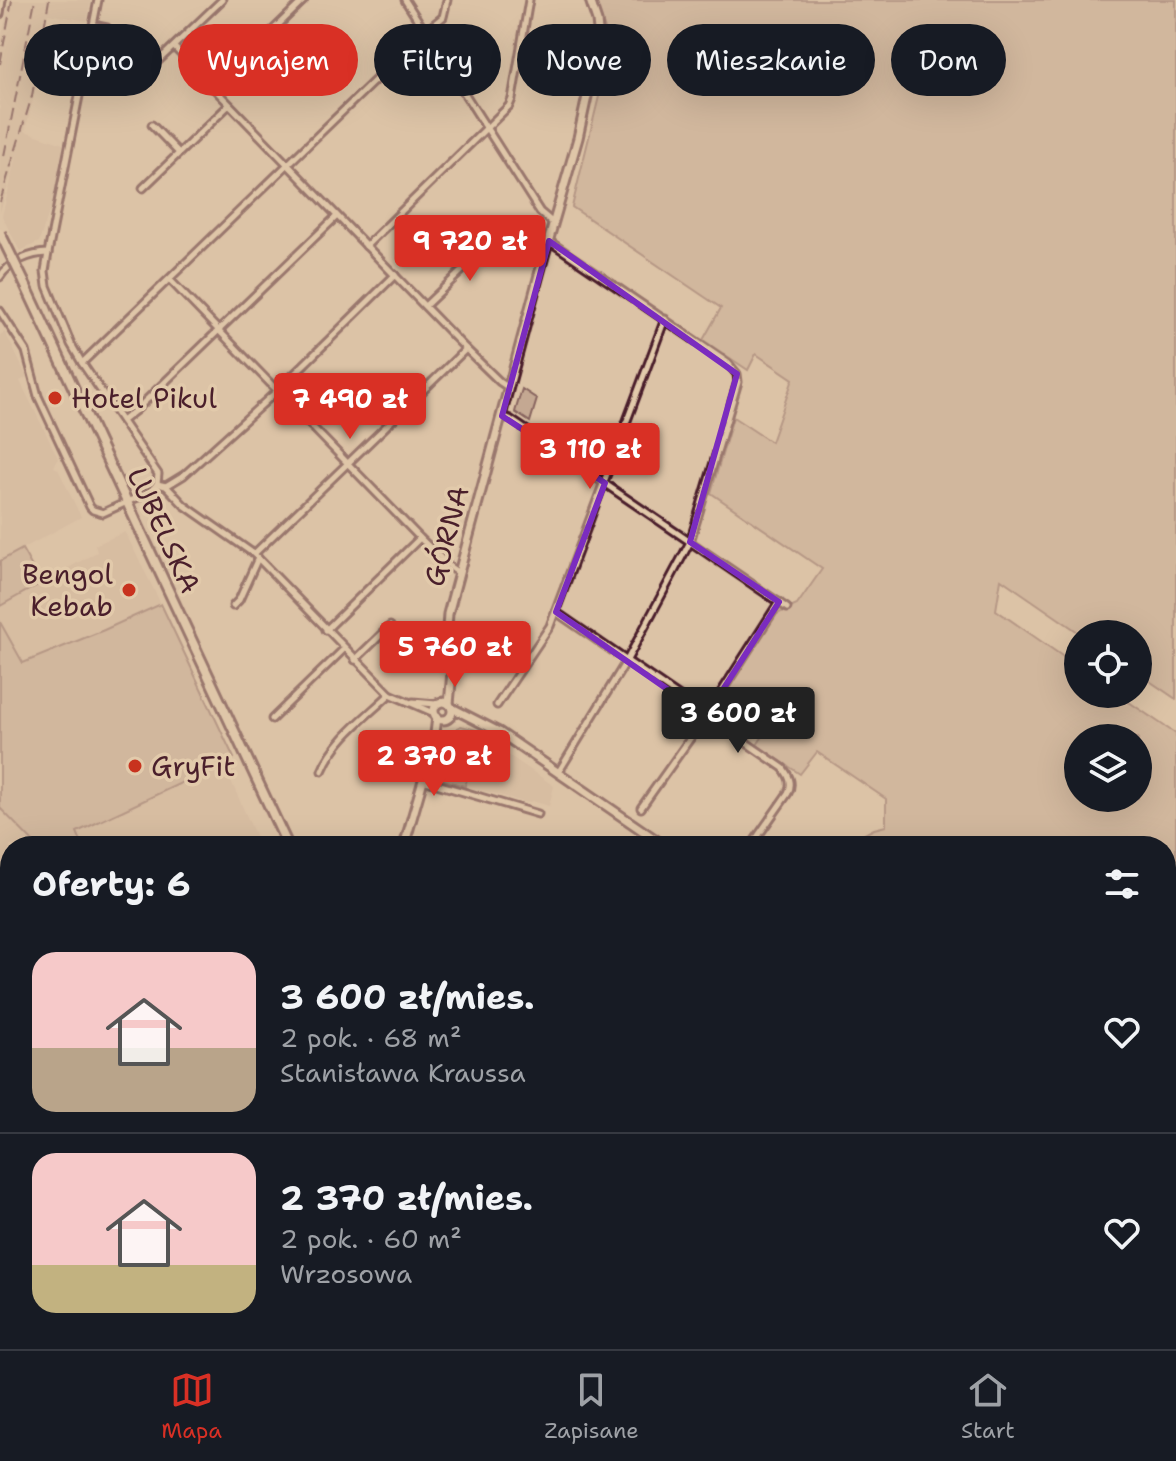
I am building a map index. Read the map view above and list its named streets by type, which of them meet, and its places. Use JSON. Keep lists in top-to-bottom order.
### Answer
{
  "streets": {
    "main road": ["LUBELSKA"],
    "street": ["GÓRNA"]
  },
  "places": ["Hotel Pikul", "Bengol Kebab", "GryFit"],
  "page": {
    "chip": [
      "Kupno",
      "Wynajem",
      "Filtry",
      "Nowe",
      "Mieszkanie",
      "Dom"
    ],
    "price": [
      "9 720 zł",
      "7 490 zł",
      "3 110 zł",
      "5 760 zł",
      "3 600 zł",
      "2 370 zł"
    ],
    "heading": "Oferty: 6",
    "list": [
      {
        "name": "3 600 zł/mies.",
        "note": "2 pok. · 68 m² · Stanisława Kraussa"
      },
      {
        "name": "2 370 zł/mies.",
        "note": "2 pok. · 60 m² · Wrzosowa"
      }
    ],
    "tabs": ["Mapa", "Zapisane", "Start"]
  }
}
